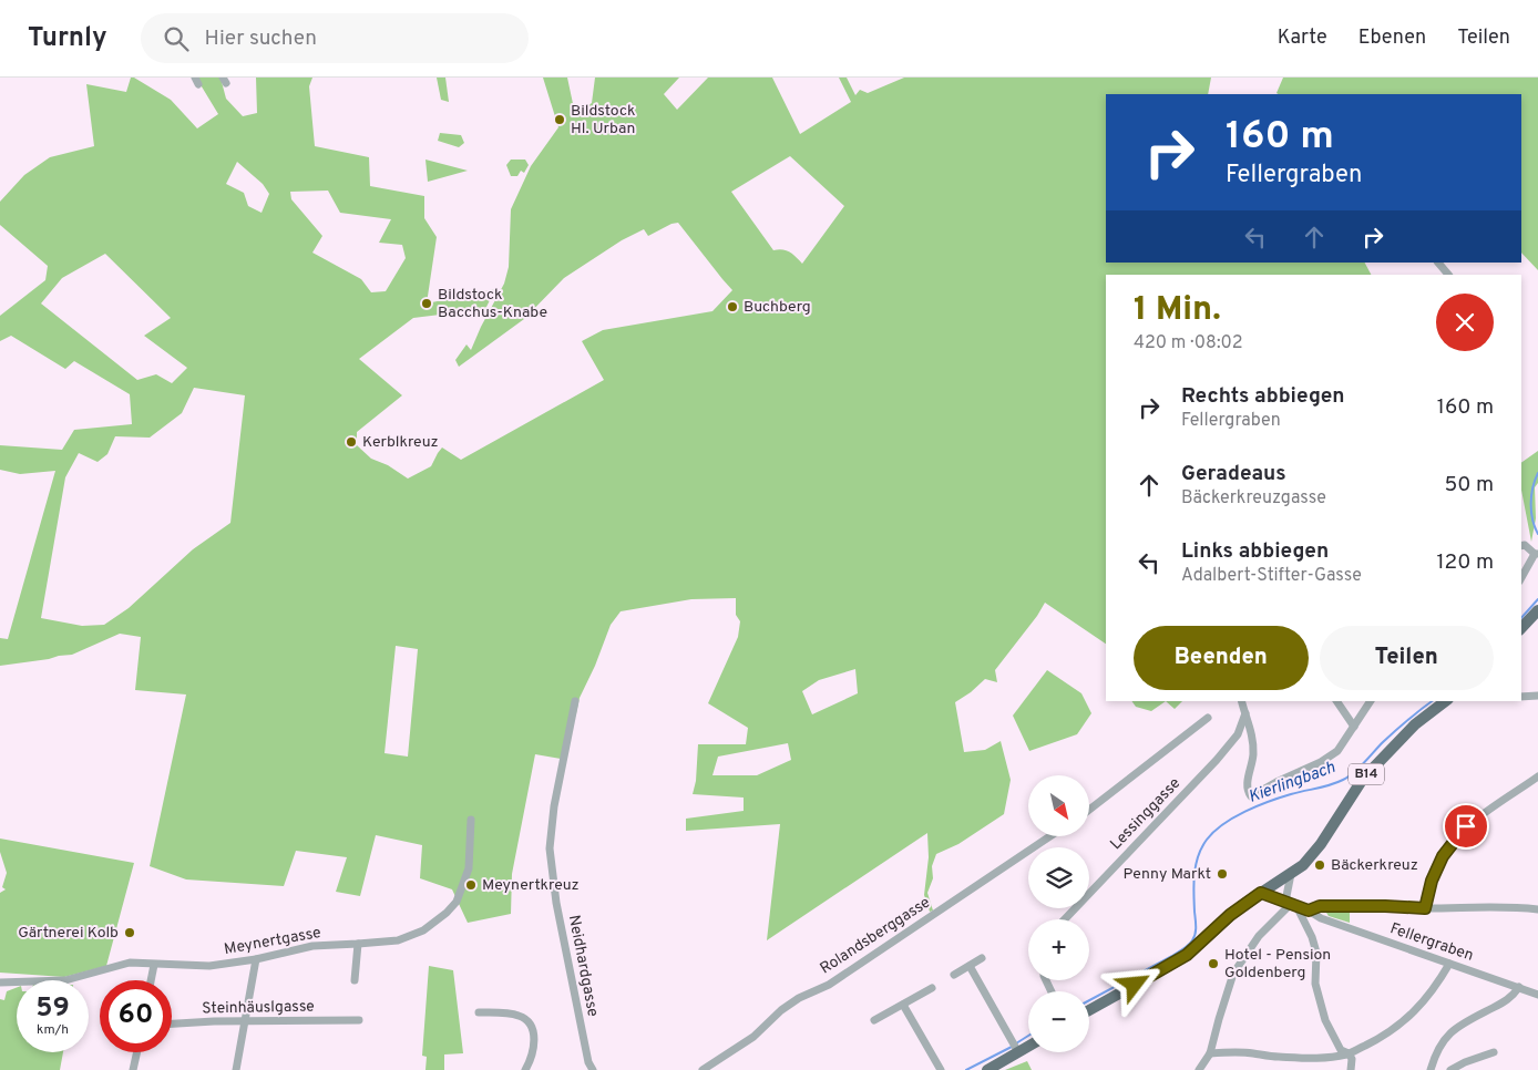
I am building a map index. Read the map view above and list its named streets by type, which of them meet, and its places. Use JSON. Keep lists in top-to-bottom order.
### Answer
{
  "streets": {
    "main road": ["B14"],
    "street": [
      "Lessinggasse",
      "Rolandsberggasse",
      "Meynertgasse",
      "Fellergraben",
      "Neidhardgasse",
      "Steinhäuslgasse"
    ]
  },
  "crossings": [
    ["B14", "Fellergraben"]
  ],
  "water": ["Kierlingbach"],
  "places": [
    "Bildstock Hl. Urban",
    "Bildstock Bacchus-Knabe",
    "Buchberg",
    "Kerblkreuz",
    "Bäckerkreuz",
    "Penny Markt",
    "Meynertkreuz",
    "Gärtnerei Kolb",
    "Hotel - Pension Goldenberg"
  ],
  "north": "bottom right",
  "page": {
    "header": "Turnly",
    "search": "Hier suchen",
    "nav": ["Karte", "Ebenen", "Teilen"],
    "turn": ["160 m", "Fellergraben"],
    "heading": ["1 Min.", "420 m · 08:02"],
    "list": [
      {
        "name": "Rechts abbiegen",
        "note": "Fellergraben",
        "value": "160 m"
      },
      {
        "name": "Geradeaus",
        "note": "Bäckerkreuzgasse",
        "value": "50 m"
      },
      {
        "name": "Links abbiegen",
        "note": "Adalbert-Stifter-Gasse",
        "value": "120 m"
      }
    ],
    "buttons": ["Beenden", "Teilen"],
    "map_buttons": ["+", "−"],
    "speed": "59 km/h",
    "limit": "60"
  }
}
